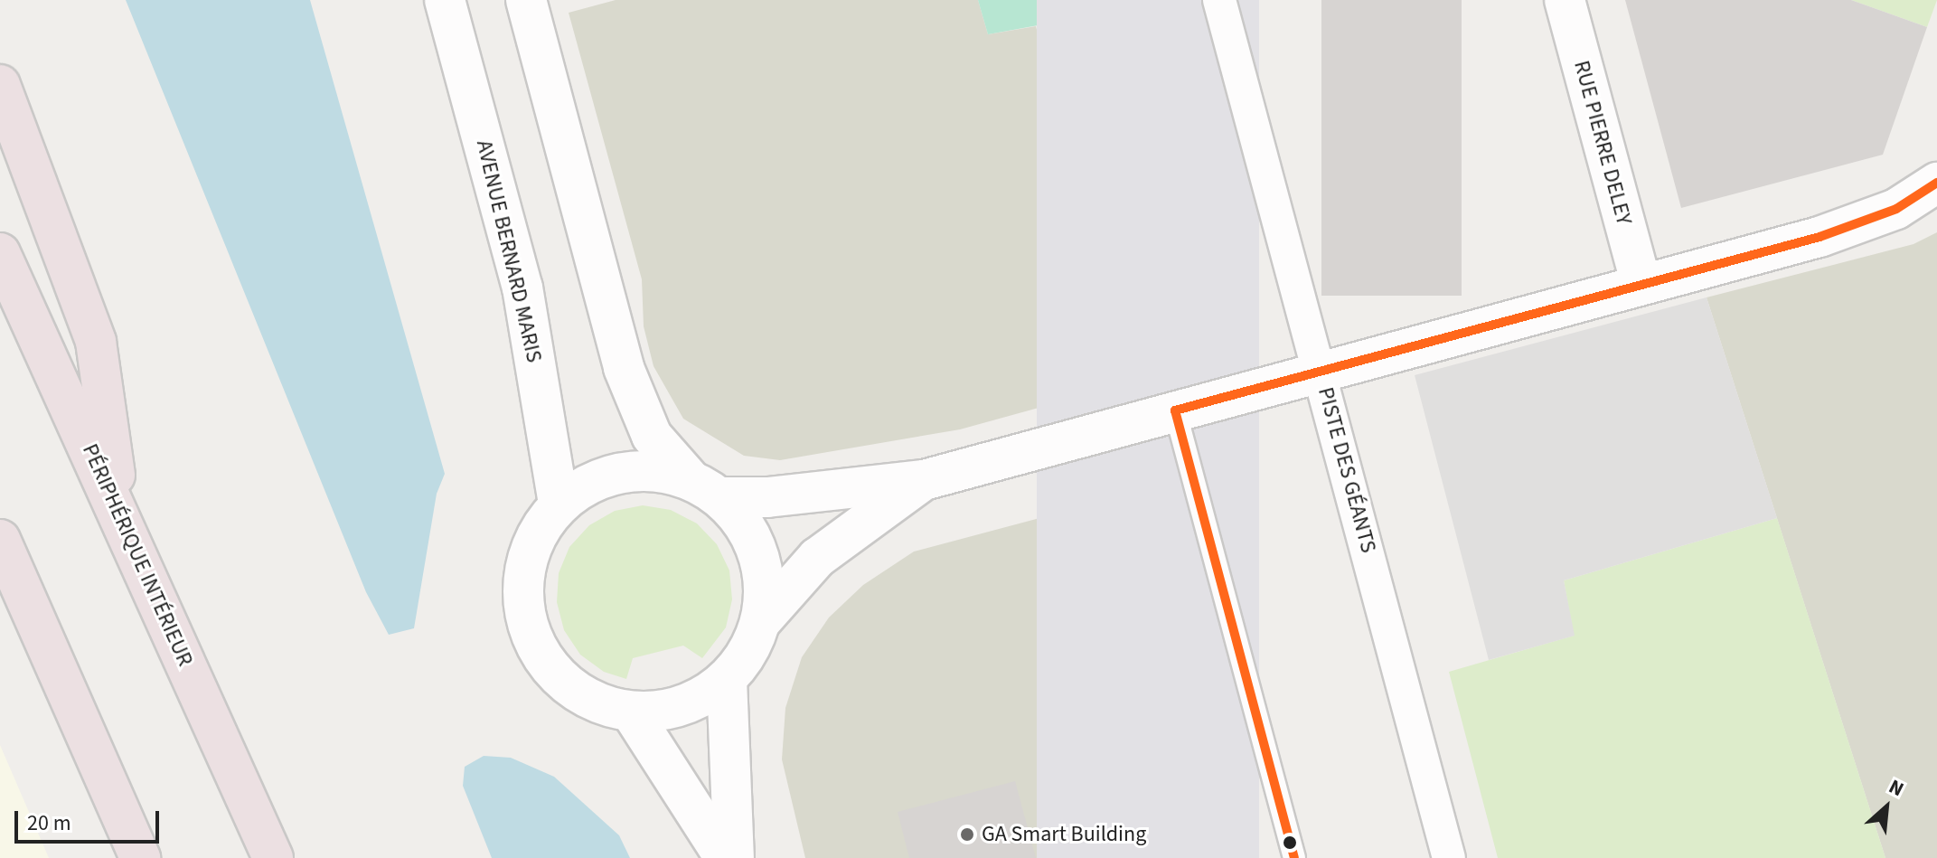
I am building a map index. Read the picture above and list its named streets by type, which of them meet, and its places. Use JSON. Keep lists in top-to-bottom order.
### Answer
{
  "streets": {
    "highway": ["PÉRIPHÉRIQUE INTÉRIEUR"],
    "street": ["RUE PIERRE DELEY", "AVENUE BERNARD MARIS", "PISTE DES GÉANTS"]
  },
  "places": ["GA Smart Building"],
  "scale_bar": "20 m",
  "north": "top right"
}
